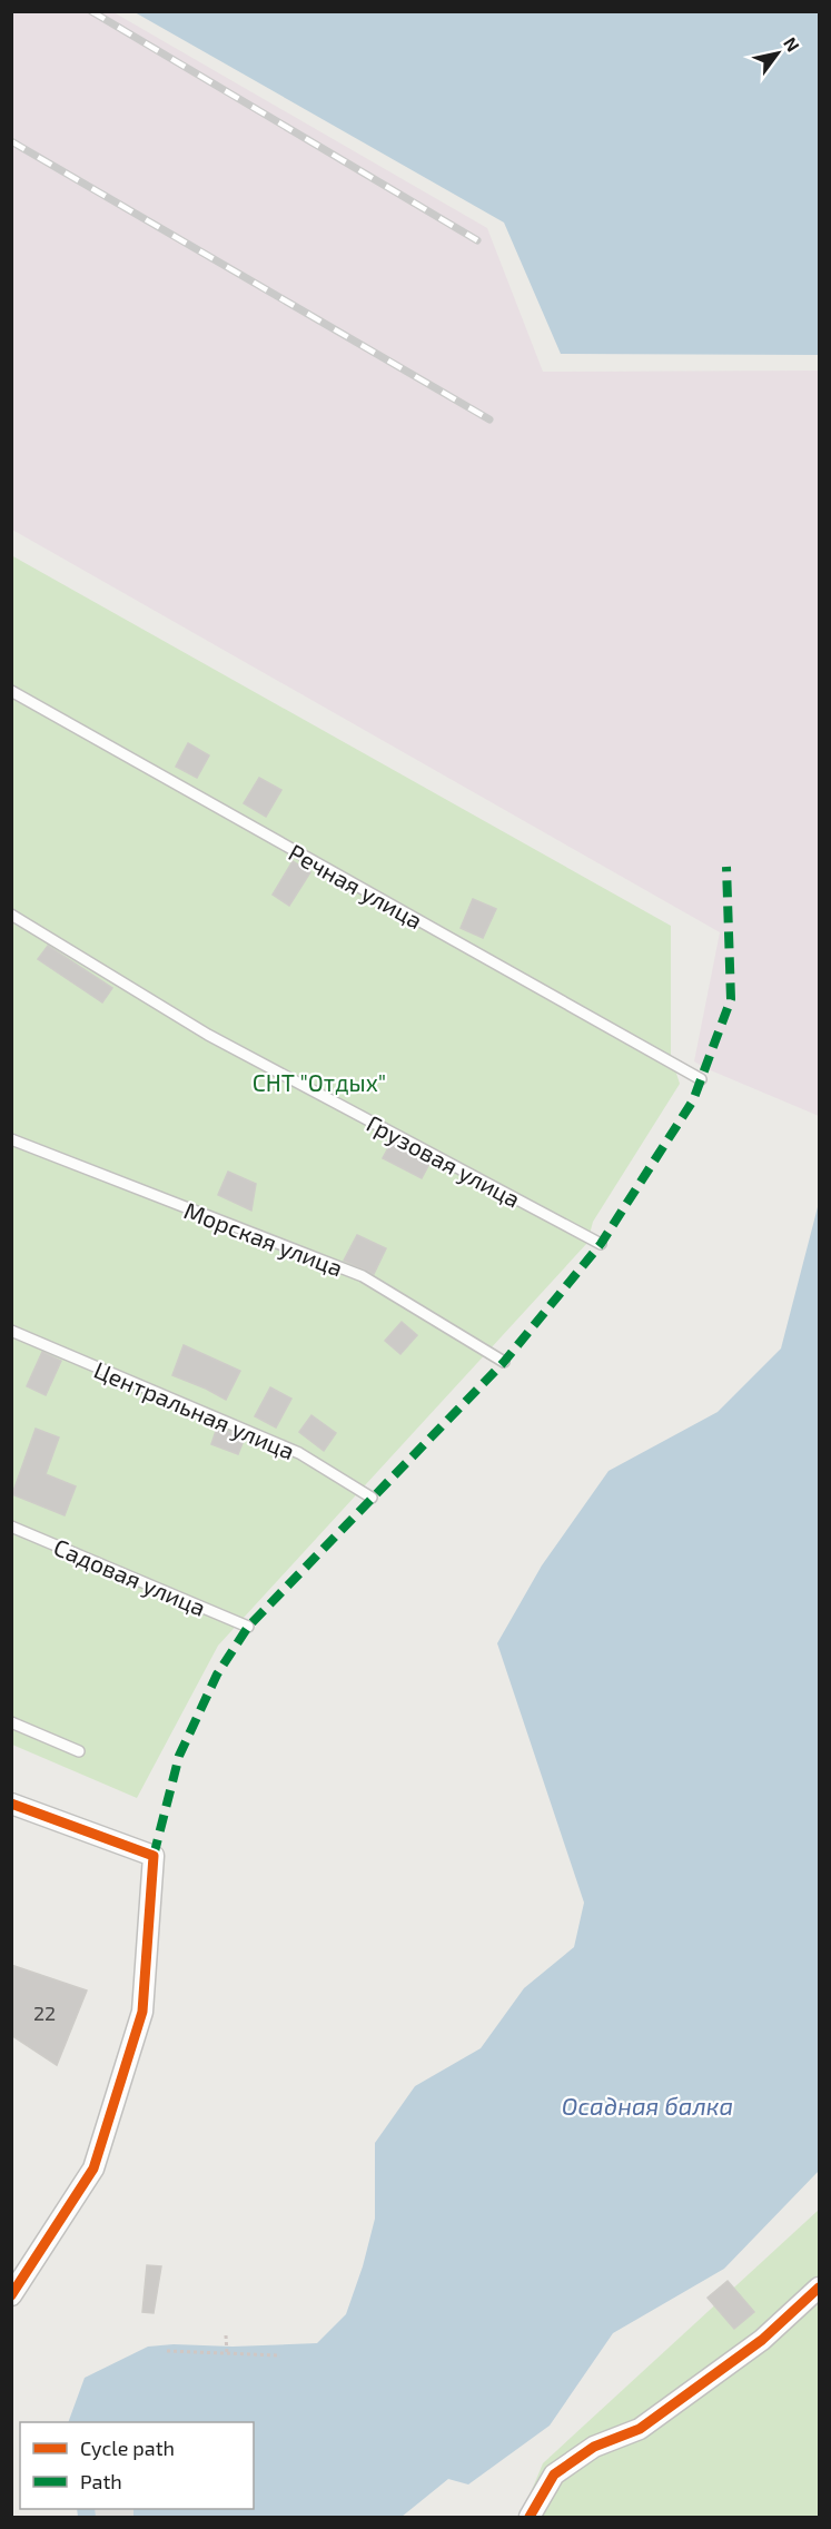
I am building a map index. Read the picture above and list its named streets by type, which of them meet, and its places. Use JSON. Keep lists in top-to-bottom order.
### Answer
{
  "streets": {
    "lane": [
      "Речная улица",
      "Грузовая улица",
      "Морская улица",
      "Центральная улица",
      "Садовая улица"
    ]
  },
  "water": ["Осадная балка"],
  "parks": ["СНТ \"Отдых\""],
  "house_numbers": ["22"],
  "legend": ["Cycle path", "Path"],
  "north": "top right"
}
